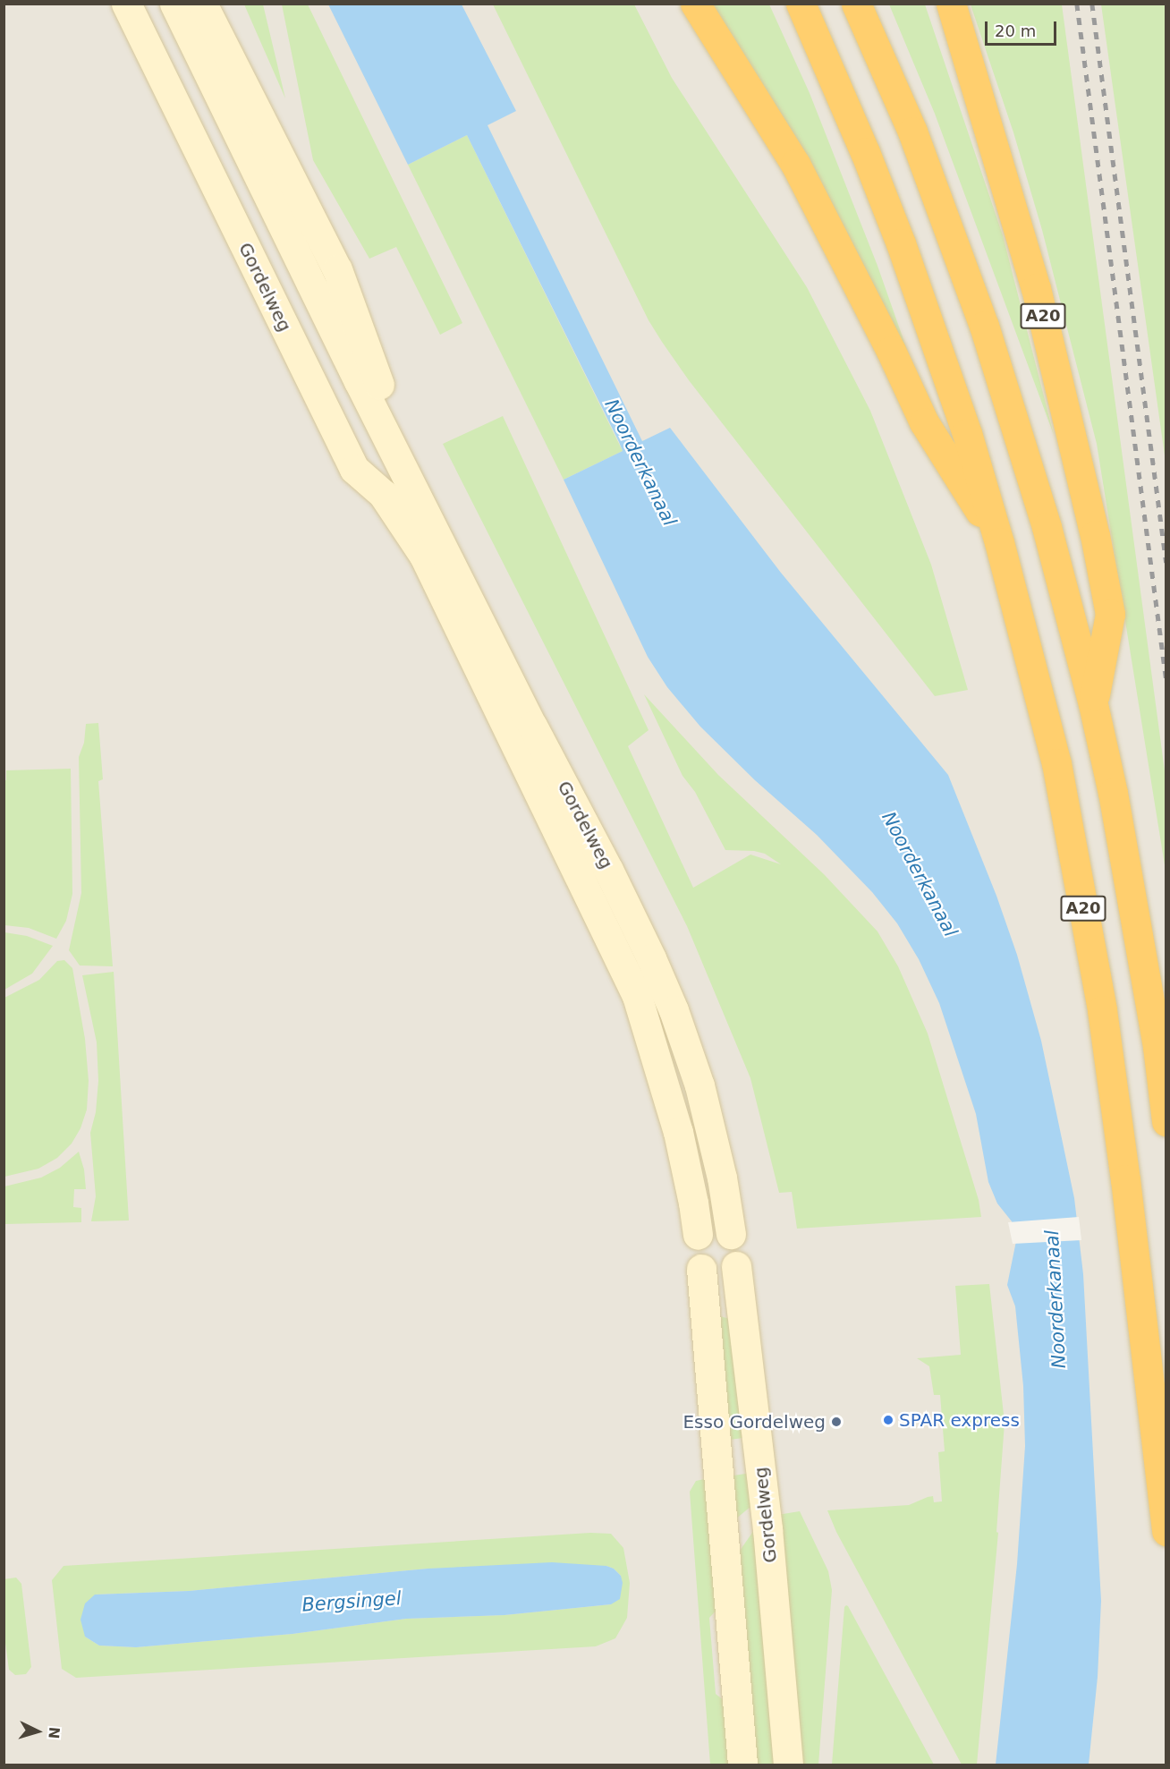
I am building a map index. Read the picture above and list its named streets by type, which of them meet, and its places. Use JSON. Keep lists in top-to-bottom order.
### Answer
{
  "streets": {
    "highway": ["A20"],
    "main road": ["Gordelweg"]
  },
  "water": ["Noorderkanaal", "Bergsingel"],
  "places": ["SPAR express", "Esso Gordelweg"],
  "scale_bar": "20 m",
  "north": "right"
}
